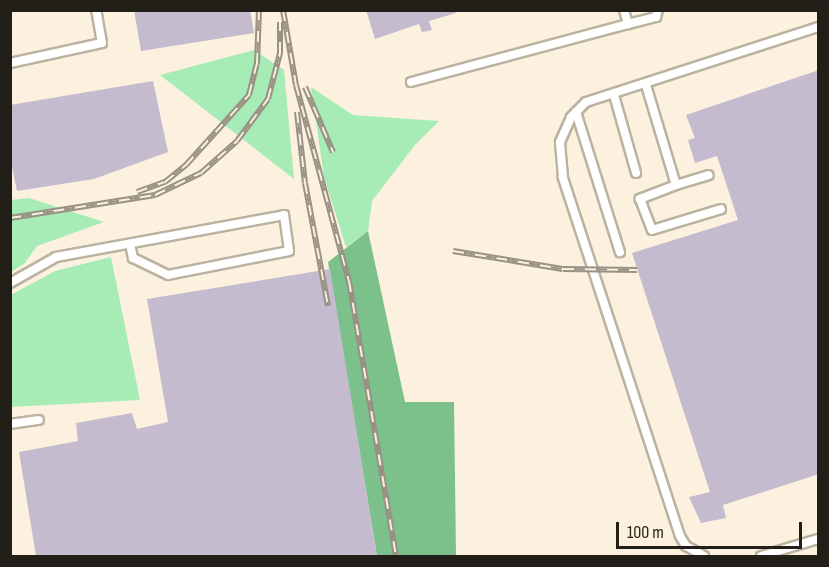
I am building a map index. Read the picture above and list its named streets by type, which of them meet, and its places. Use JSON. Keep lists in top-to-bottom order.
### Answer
{
  "scale_bar": "100 m"
}
